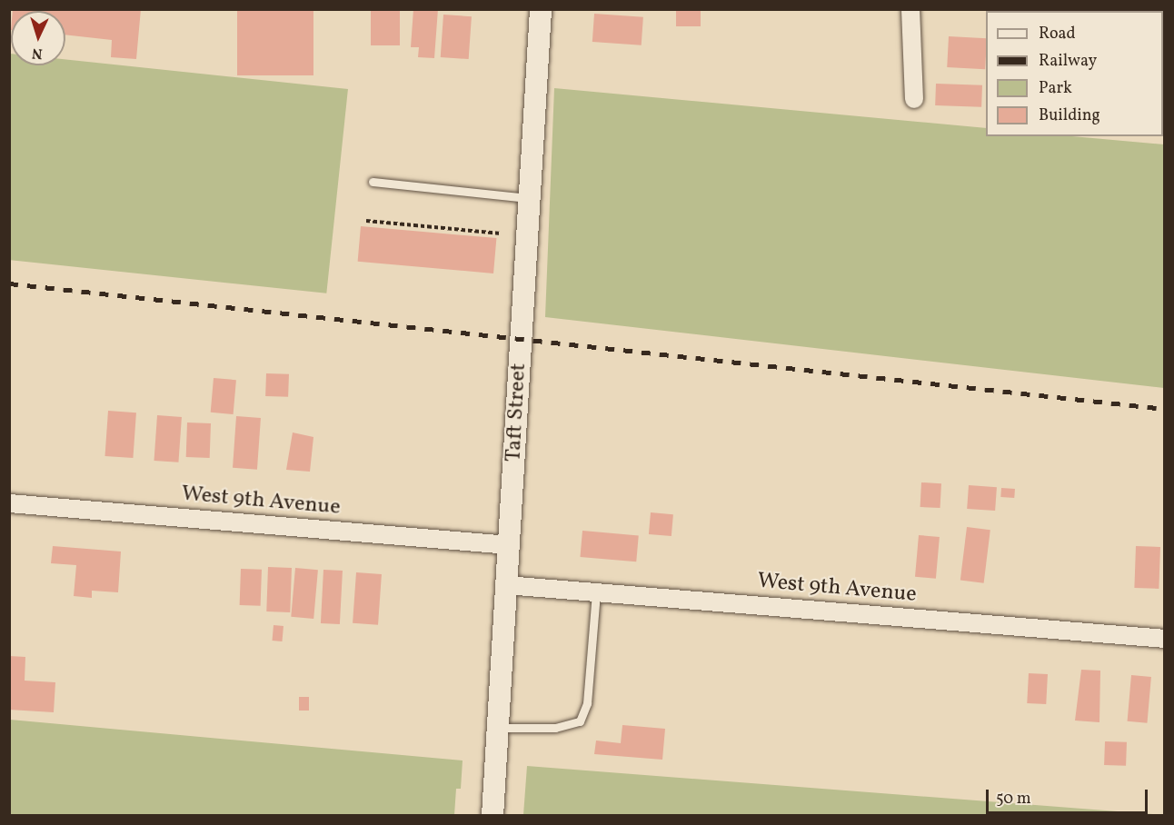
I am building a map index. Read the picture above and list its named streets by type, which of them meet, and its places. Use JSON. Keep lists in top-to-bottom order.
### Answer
{
  "streets": {
    "street": ["Taft Street", "West 9th Avenue"]
  },
  "crossings": [
    ["Taft Street", "West 9th Avenue"]
  ],
  "legend": [
    "Road",
    "Railway",
    "Park",
    "Building"
  ],
  "scale_bar": "50 m",
  "north": "bottom"
}
